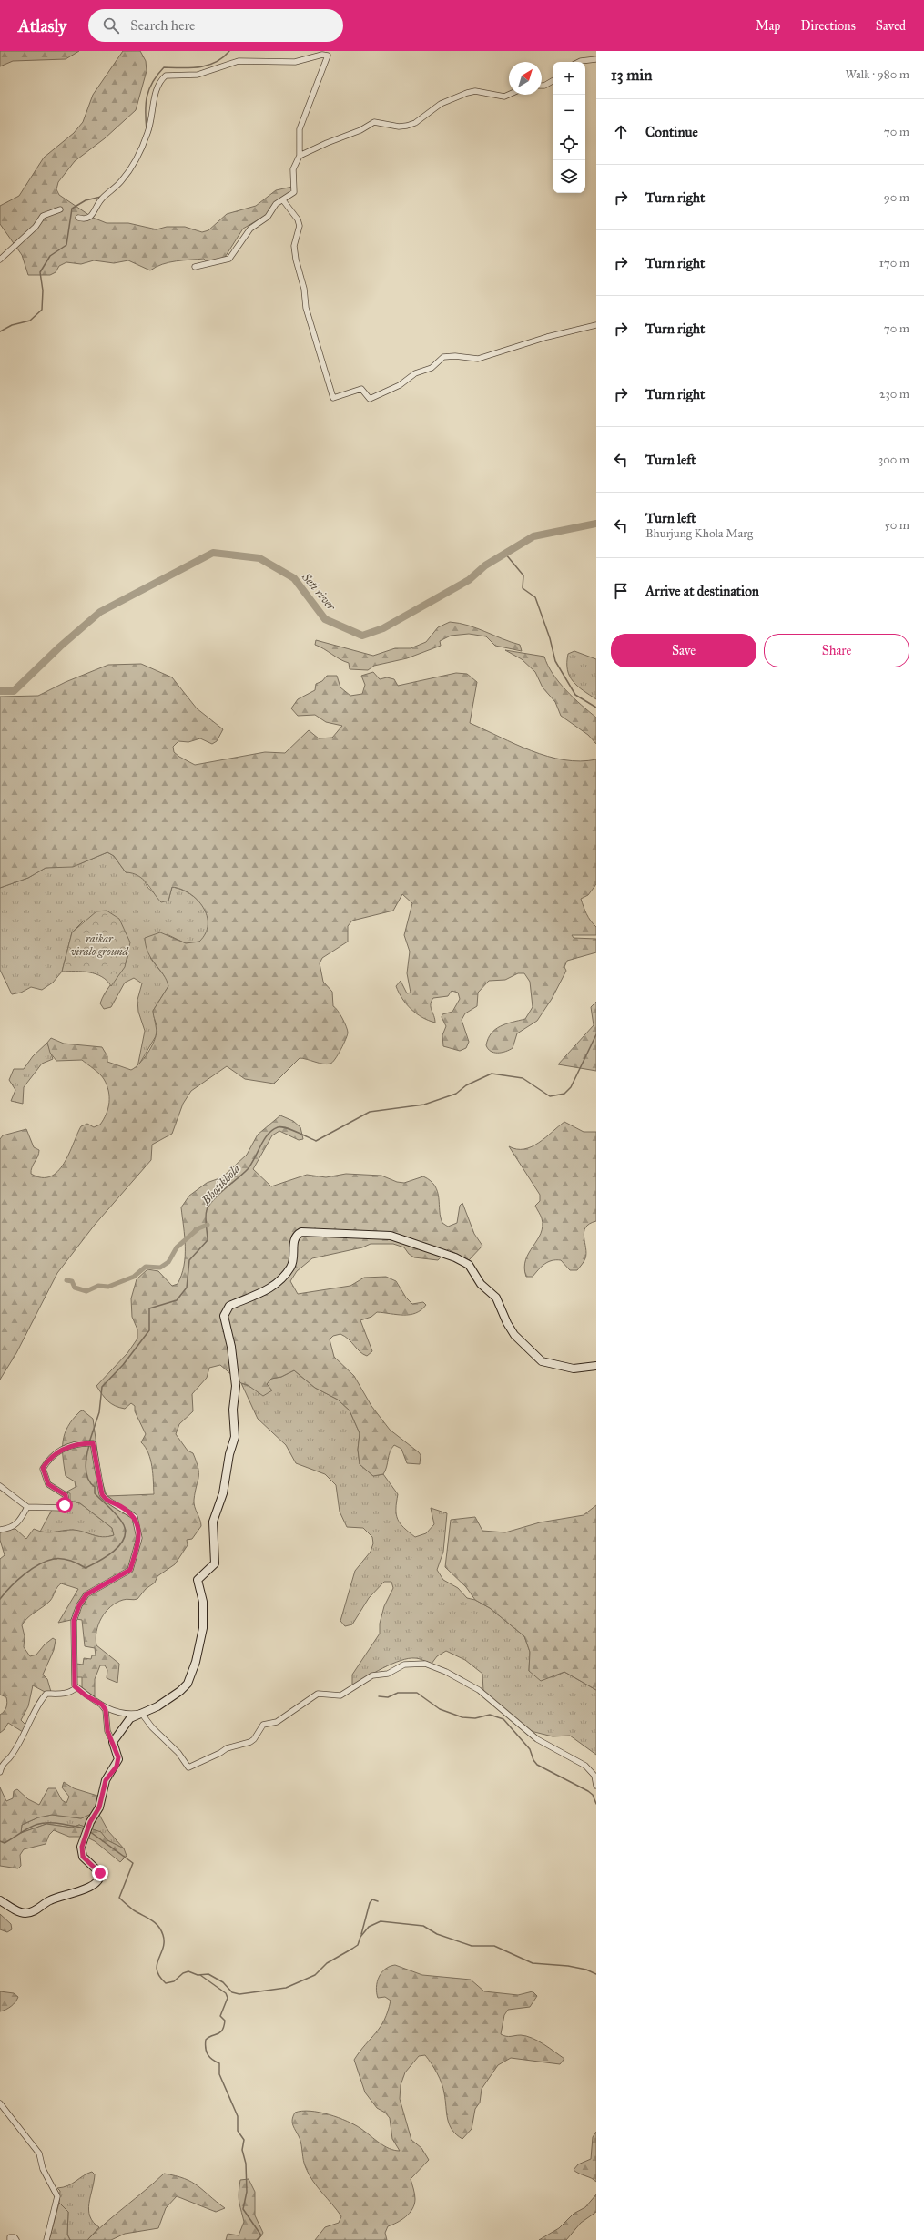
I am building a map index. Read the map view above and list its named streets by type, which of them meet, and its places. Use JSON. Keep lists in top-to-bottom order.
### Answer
{
  "water": ["Seti river", "Bhotikhola"],
  "parks": ["raikar viralo ground"],
  "north": "top right",
  "page": {
    "header": "Atlasly",
    "search": "Search here",
    "nav": ["Map", "Directions", "Saved"],
    "heading": ["13 min", "Walk · 980 m"],
    "map_buttons": ["+", "−"],
    "list": [
      ["Continue", "70 m"],
      ["Turn right", "90 m"],
      ["Turn right", "170 m"],
      ["Turn right", "70 m"],
      ["Turn right", "230 m"],
      ["Turn left", "300 m"],
      ["Turn left", "Bhurjung Khola Marg", "50 m"],
      "Arrive at destination"
    ],
    "buttons": ["Save", "Share"]
  }
}
